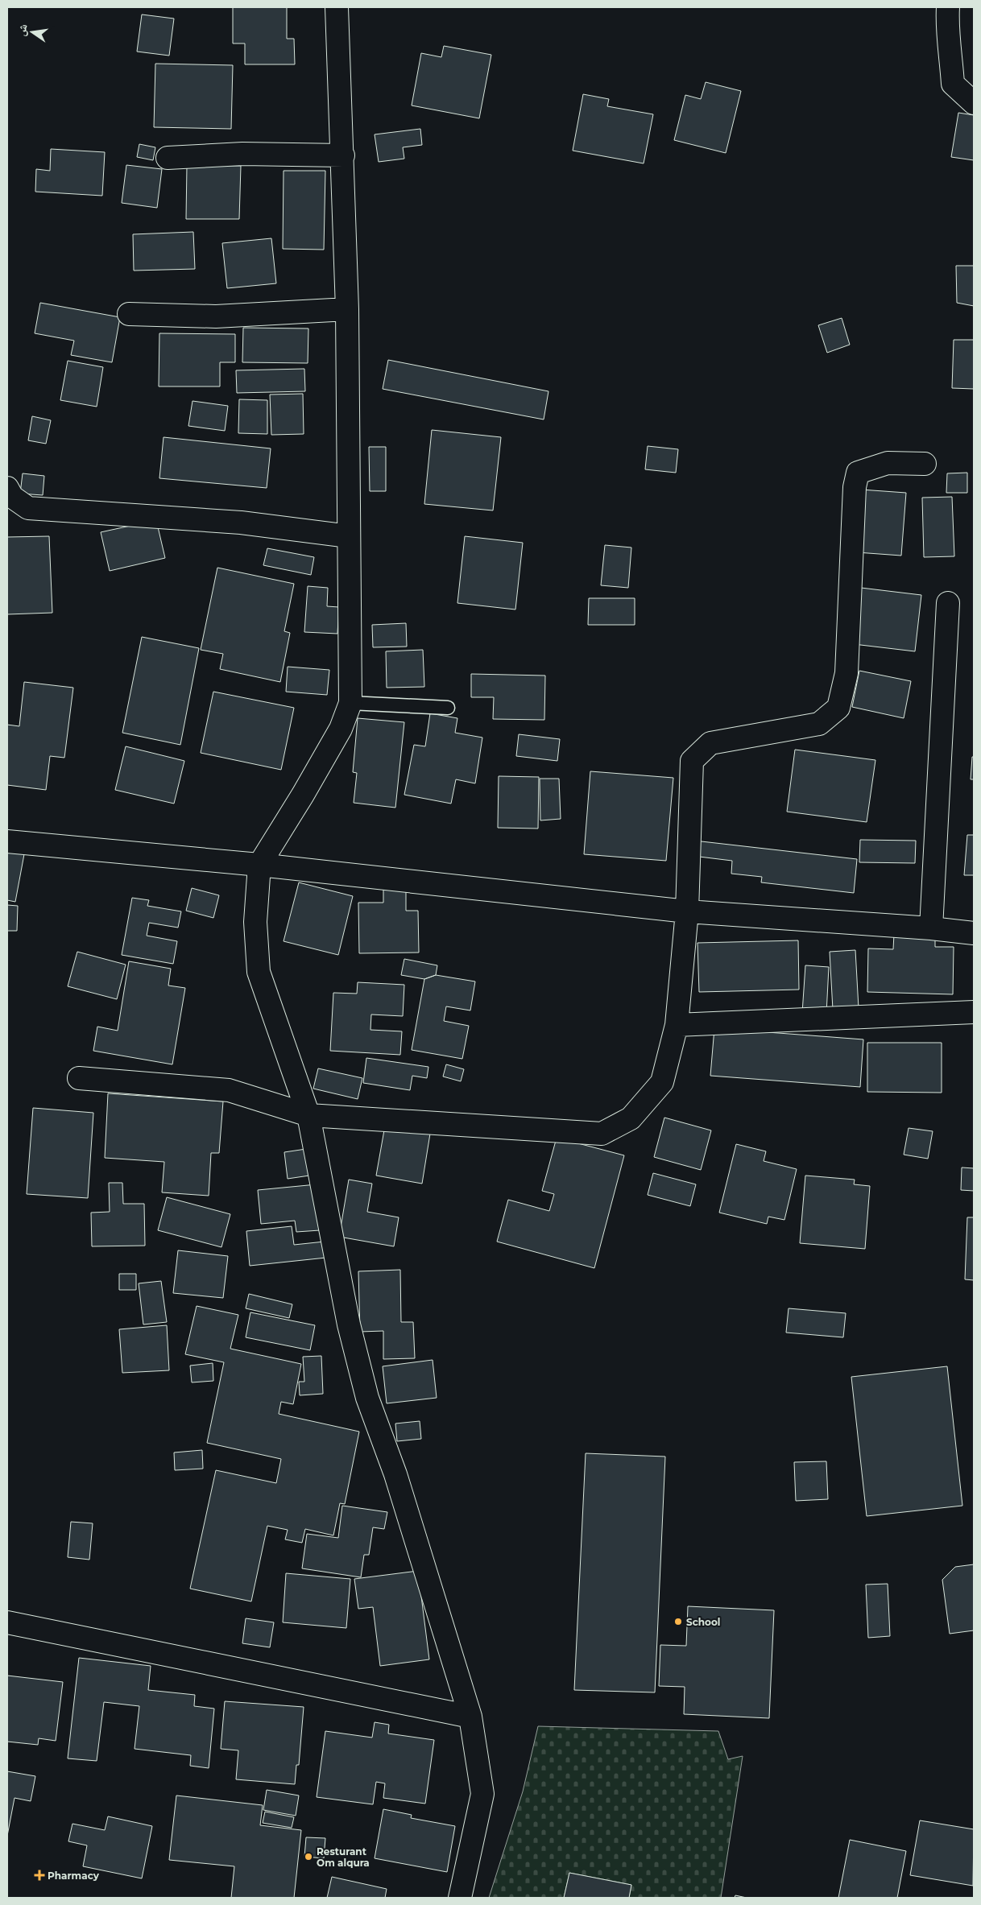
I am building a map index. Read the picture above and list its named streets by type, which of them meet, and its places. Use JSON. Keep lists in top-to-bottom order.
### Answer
{
  "places": {
    "other": ["School", "Resturant Om alqura"],
    "health": ["Pharmacy"]
  },
  "north": "left"
}
